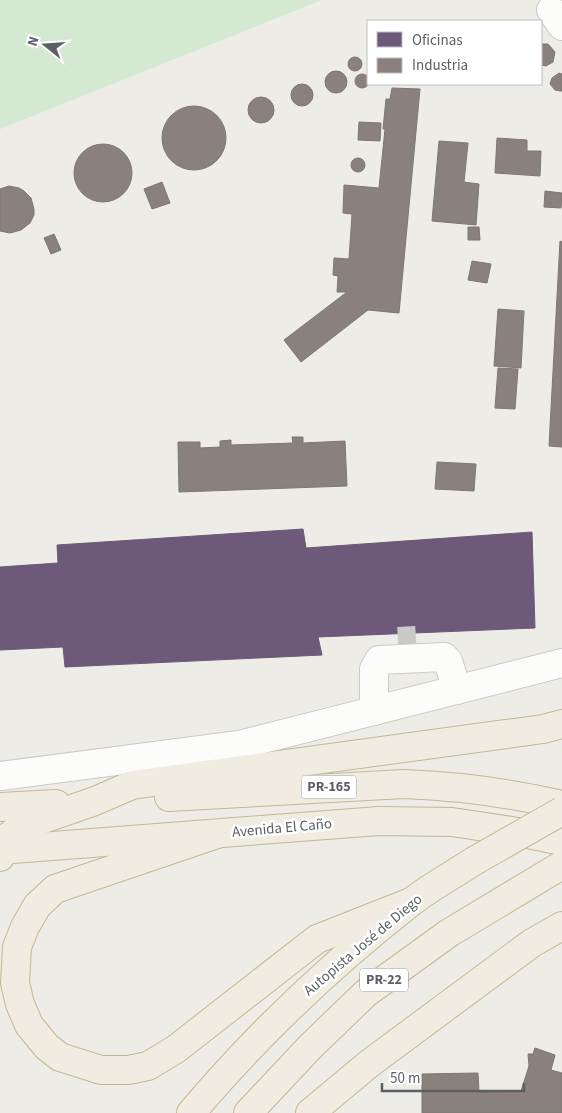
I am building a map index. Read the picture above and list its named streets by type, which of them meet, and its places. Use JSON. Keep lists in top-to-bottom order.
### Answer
{
  "streets": {
    "highway": [
      "PR-165",
      "Avenida El Caño",
      "Autopista José de Diego",
      "PR-22"
    ]
  },
  "legend": ["Oficinas", "Industria"],
  "scale_bar": "50 m",
  "north": "left"
}
